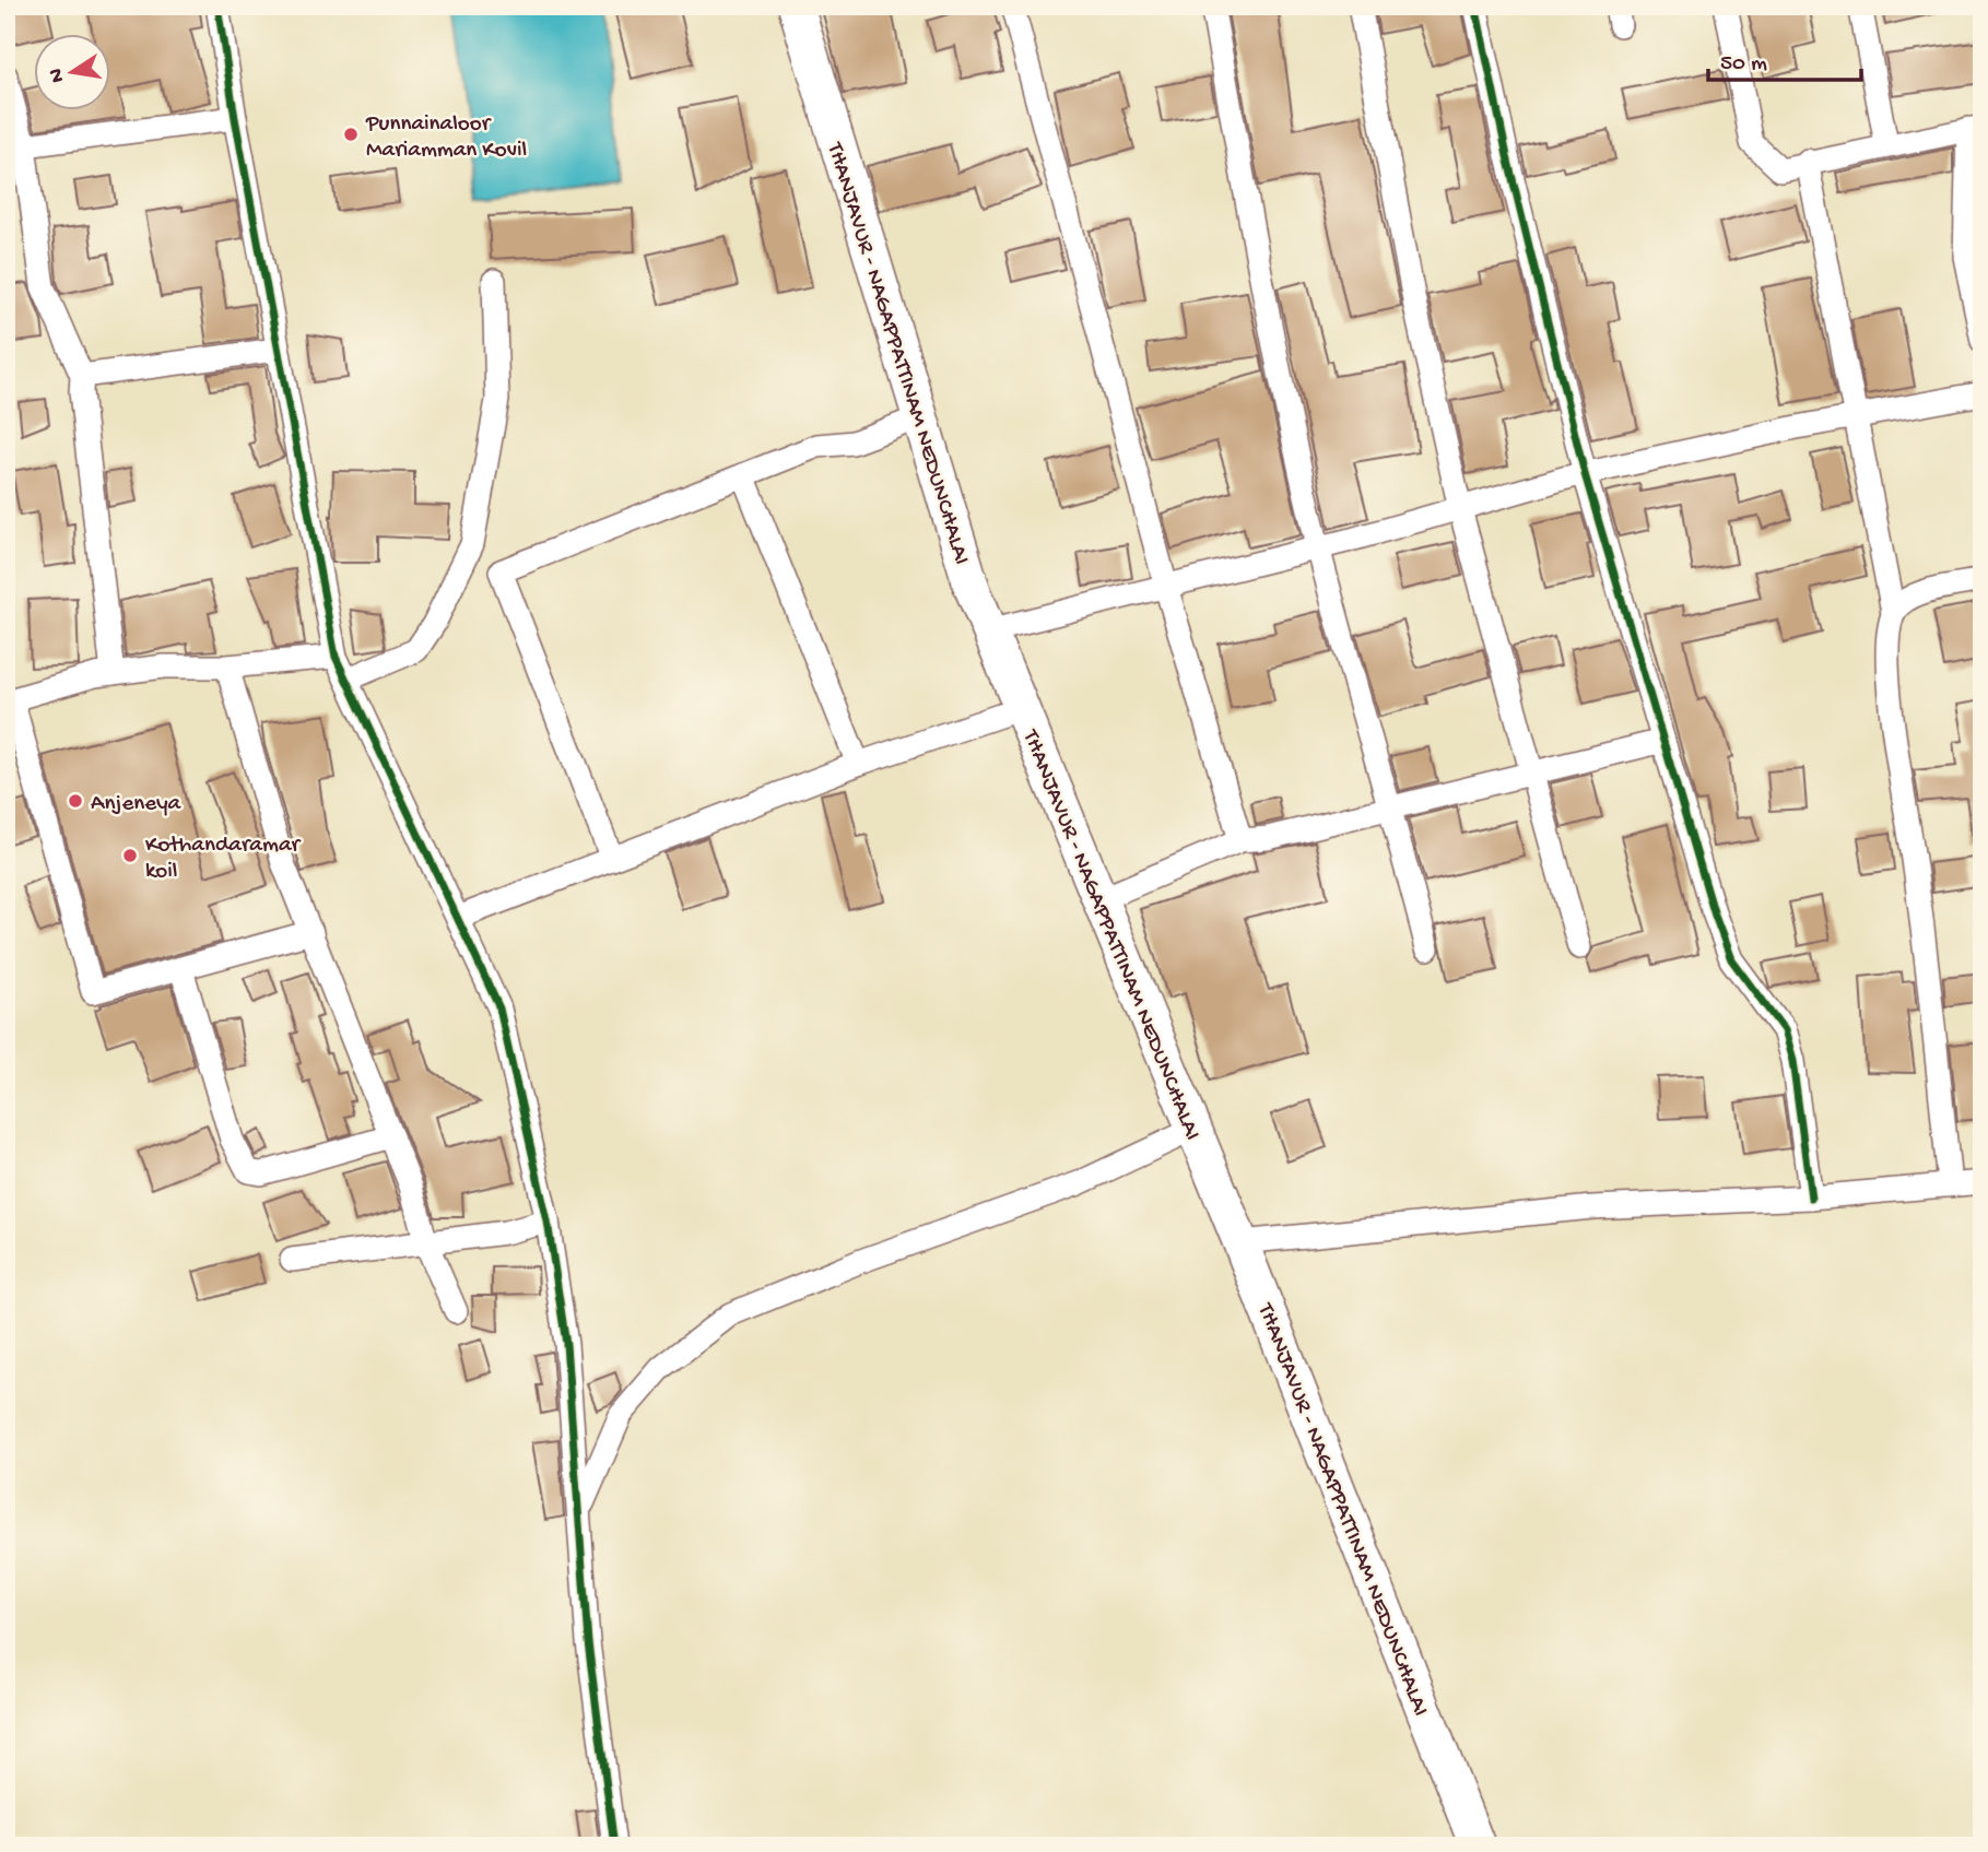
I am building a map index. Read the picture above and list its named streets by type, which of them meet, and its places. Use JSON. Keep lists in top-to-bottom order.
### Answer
{
  "streets": {
    "highway": ["THANJAVUR - NAGAPPATTINAM NEDUNCHALAI"]
  },
  "places": ["Punnainaloor Mariamman Kovil", "Anjeneya", "Kothandaramar koil"],
  "scale_bar": "50 m",
  "north": "left"
}
